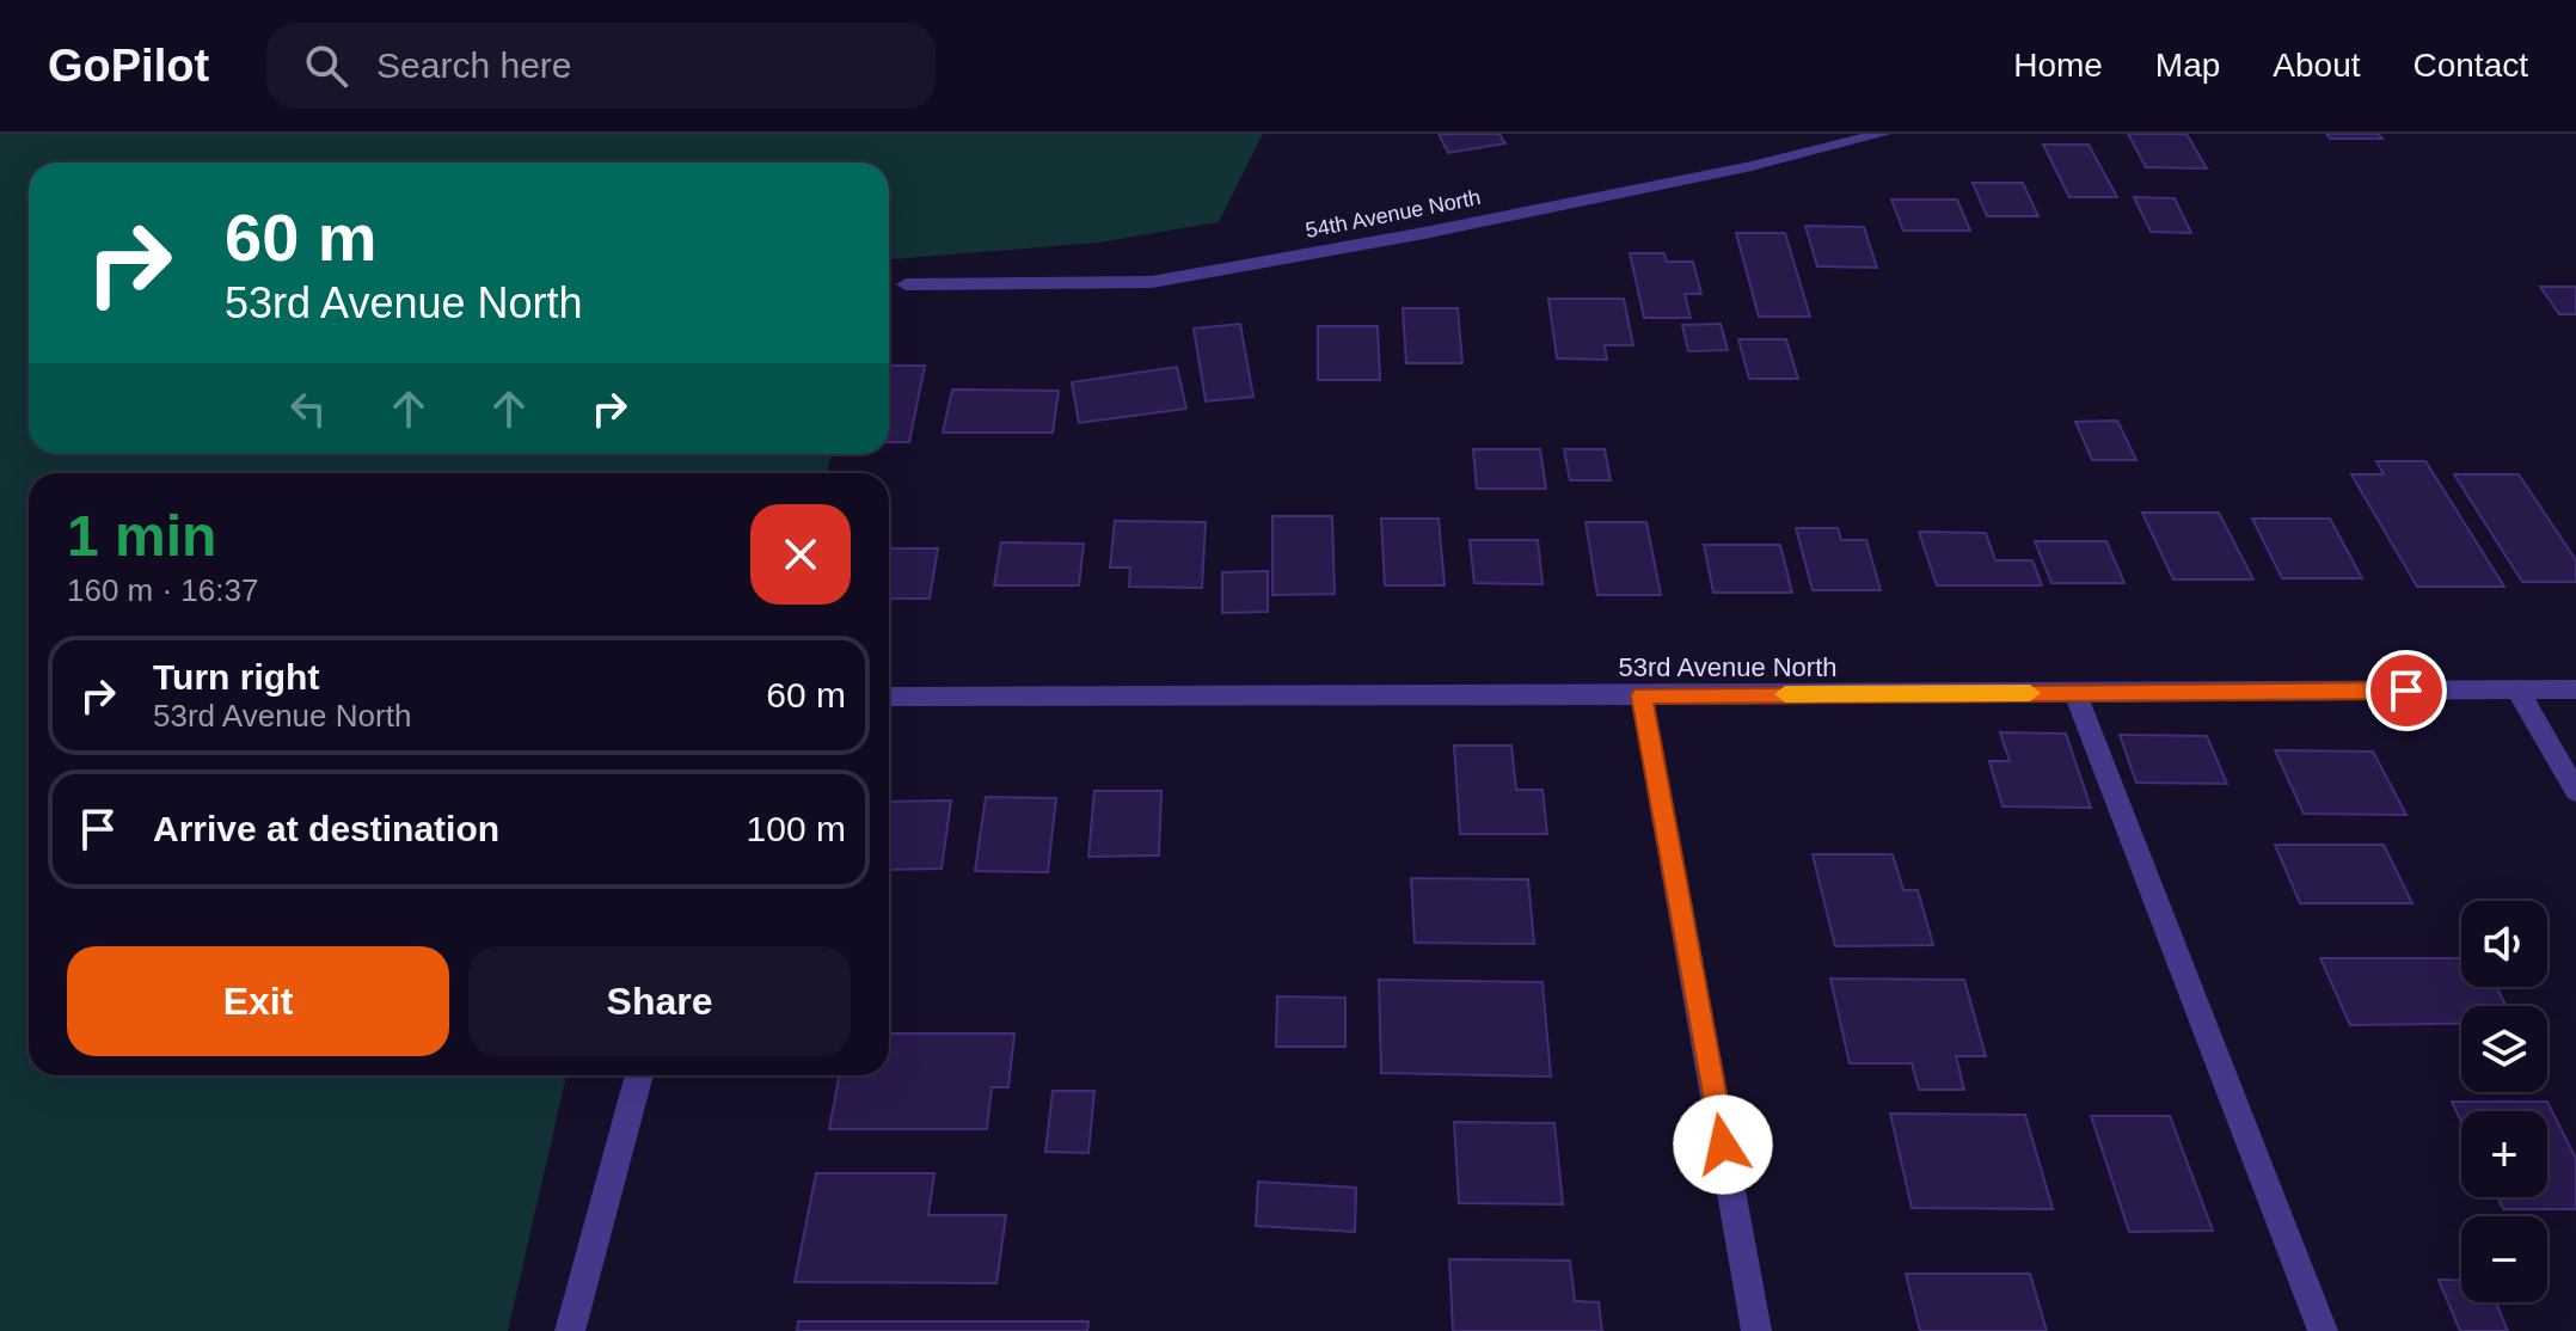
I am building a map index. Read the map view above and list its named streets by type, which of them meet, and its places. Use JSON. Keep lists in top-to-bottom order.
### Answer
{
  "streets": {
    "street": ["54th Avenue North", "53rd Avenue North"]
  },
  "page": {
    "header": "GoPilot",
    "search": "Search here",
    "nav": [
      "Home",
      "Map",
      "About",
      "Contact"
    ],
    "turn": ["60 m", "53rd Avenue North"],
    "heading": ["1 min", "160 m · 16:37"],
    "list": [
      {
        "name": "Turn right",
        "note": "53rd Avenue North",
        "value": "60 m"
      },
      {
        "name": "Arrive at destination",
        "value": "100 m"
      }
    ],
    "map_buttons": ["+", "−"],
    "buttons": ["Exit", "Share"]
  }
}
